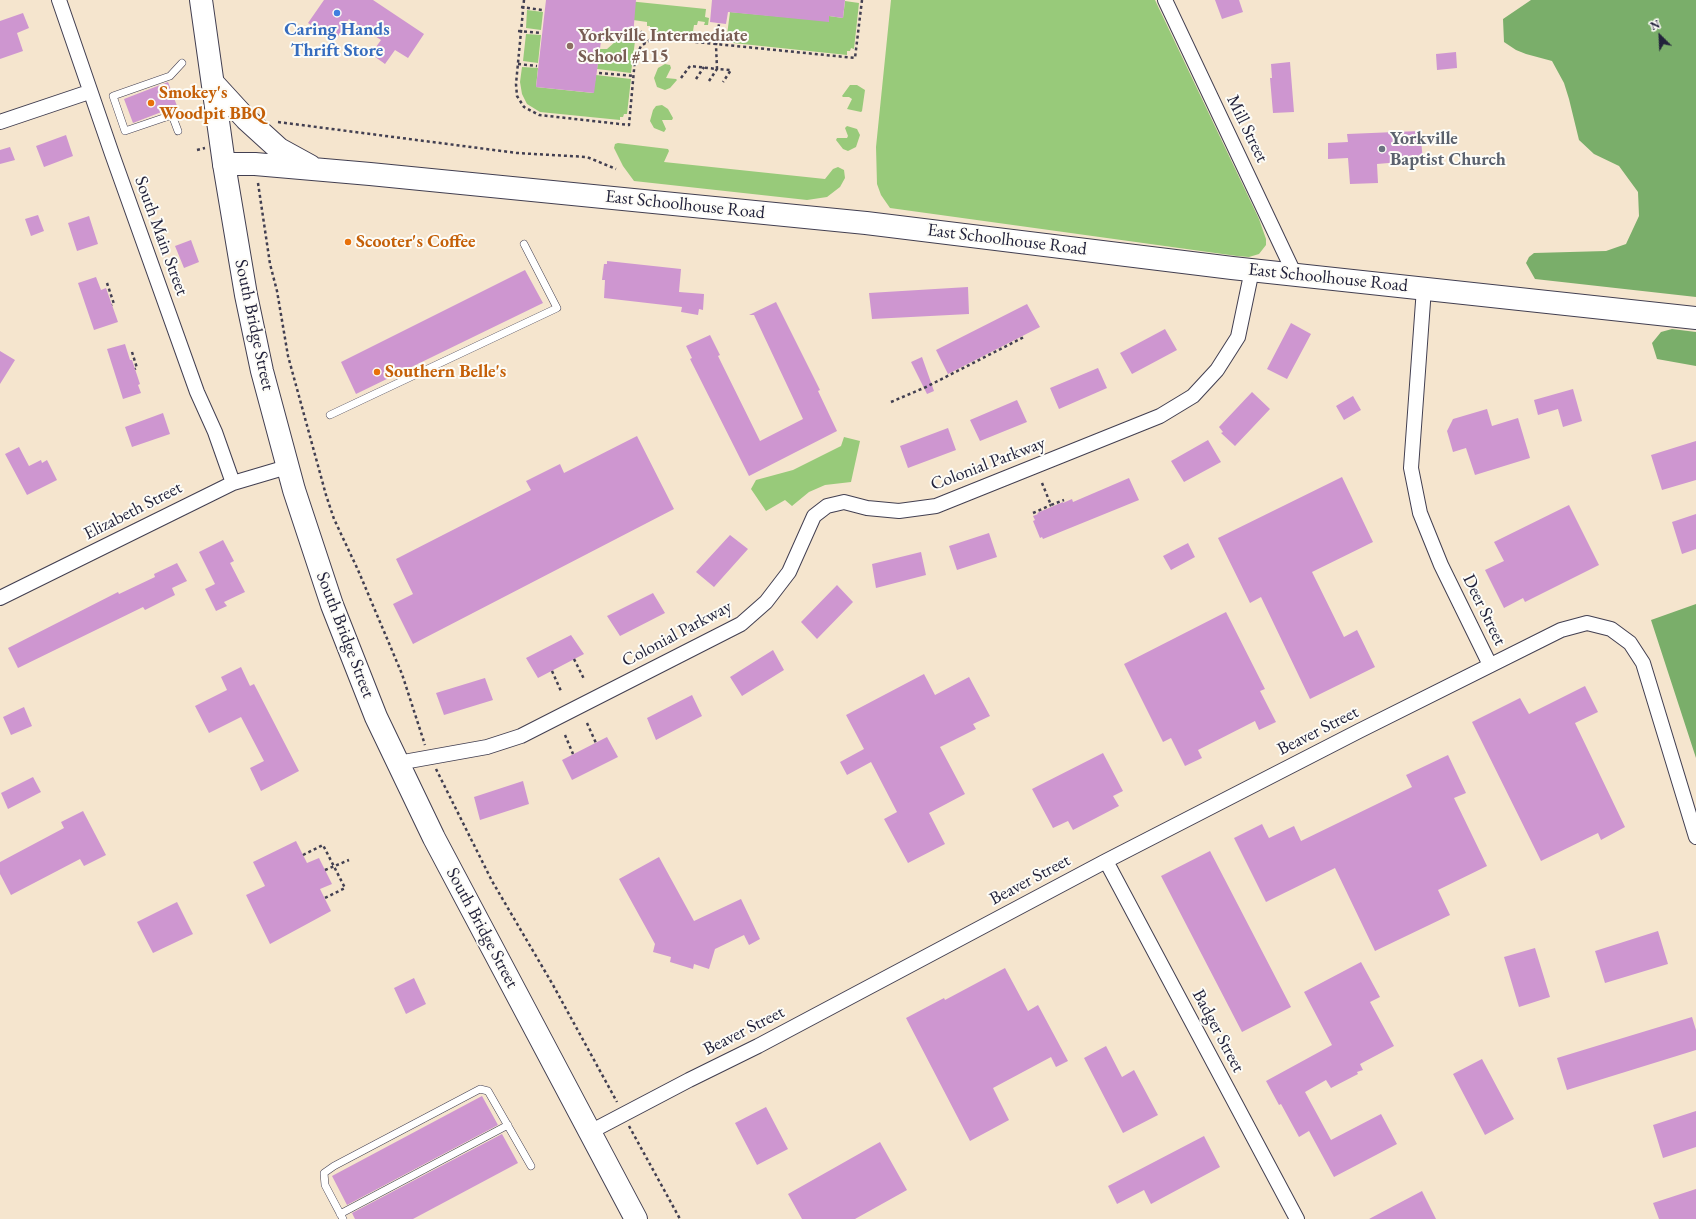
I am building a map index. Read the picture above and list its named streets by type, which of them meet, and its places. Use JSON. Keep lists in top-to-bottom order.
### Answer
{
  "streets": {
    "main road": ["East Schoolhouse Road", "South Bridge Street"],
    "street": [
      "Mill Street",
      "South Main Street",
      "Colonial Parkway",
      "Elizabeth Street",
      "Deer Street",
      "Beaver Street",
      "Badger Street"
    ]
  },
  "crossings": [
    ["Mill Street", "East Schoolhouse Road"],
    ["East Schoolhouse Road", "South Bridge Street"],
    ["East Schoolhouse Road", "Colonial Parkway"],
    ["East Schoolhouse Road", "Deer Street"],
    ["South Main Street", "Elizabeth Street"],
    ["South Bridge Street", "Colonial Parkway"],
    ["South Bridge Street", "Elizabeth Street"],
    ["South Bridge Street", "Beaver Street"],
    ["Deer Street", "Beaver Street"],
    ["Beaver Street", "Badger Street"]
  ],
  "places": [
    "Caring Hands Thrift Store",
    "Yorkville Intermediate School #115",
    "Smokey's Woodpit BBQ",
    "Yorkville Baptist Church",
    "Scooter's Coffee",
    "Southern Belle's"
  ],
  "north": "top left"
}
